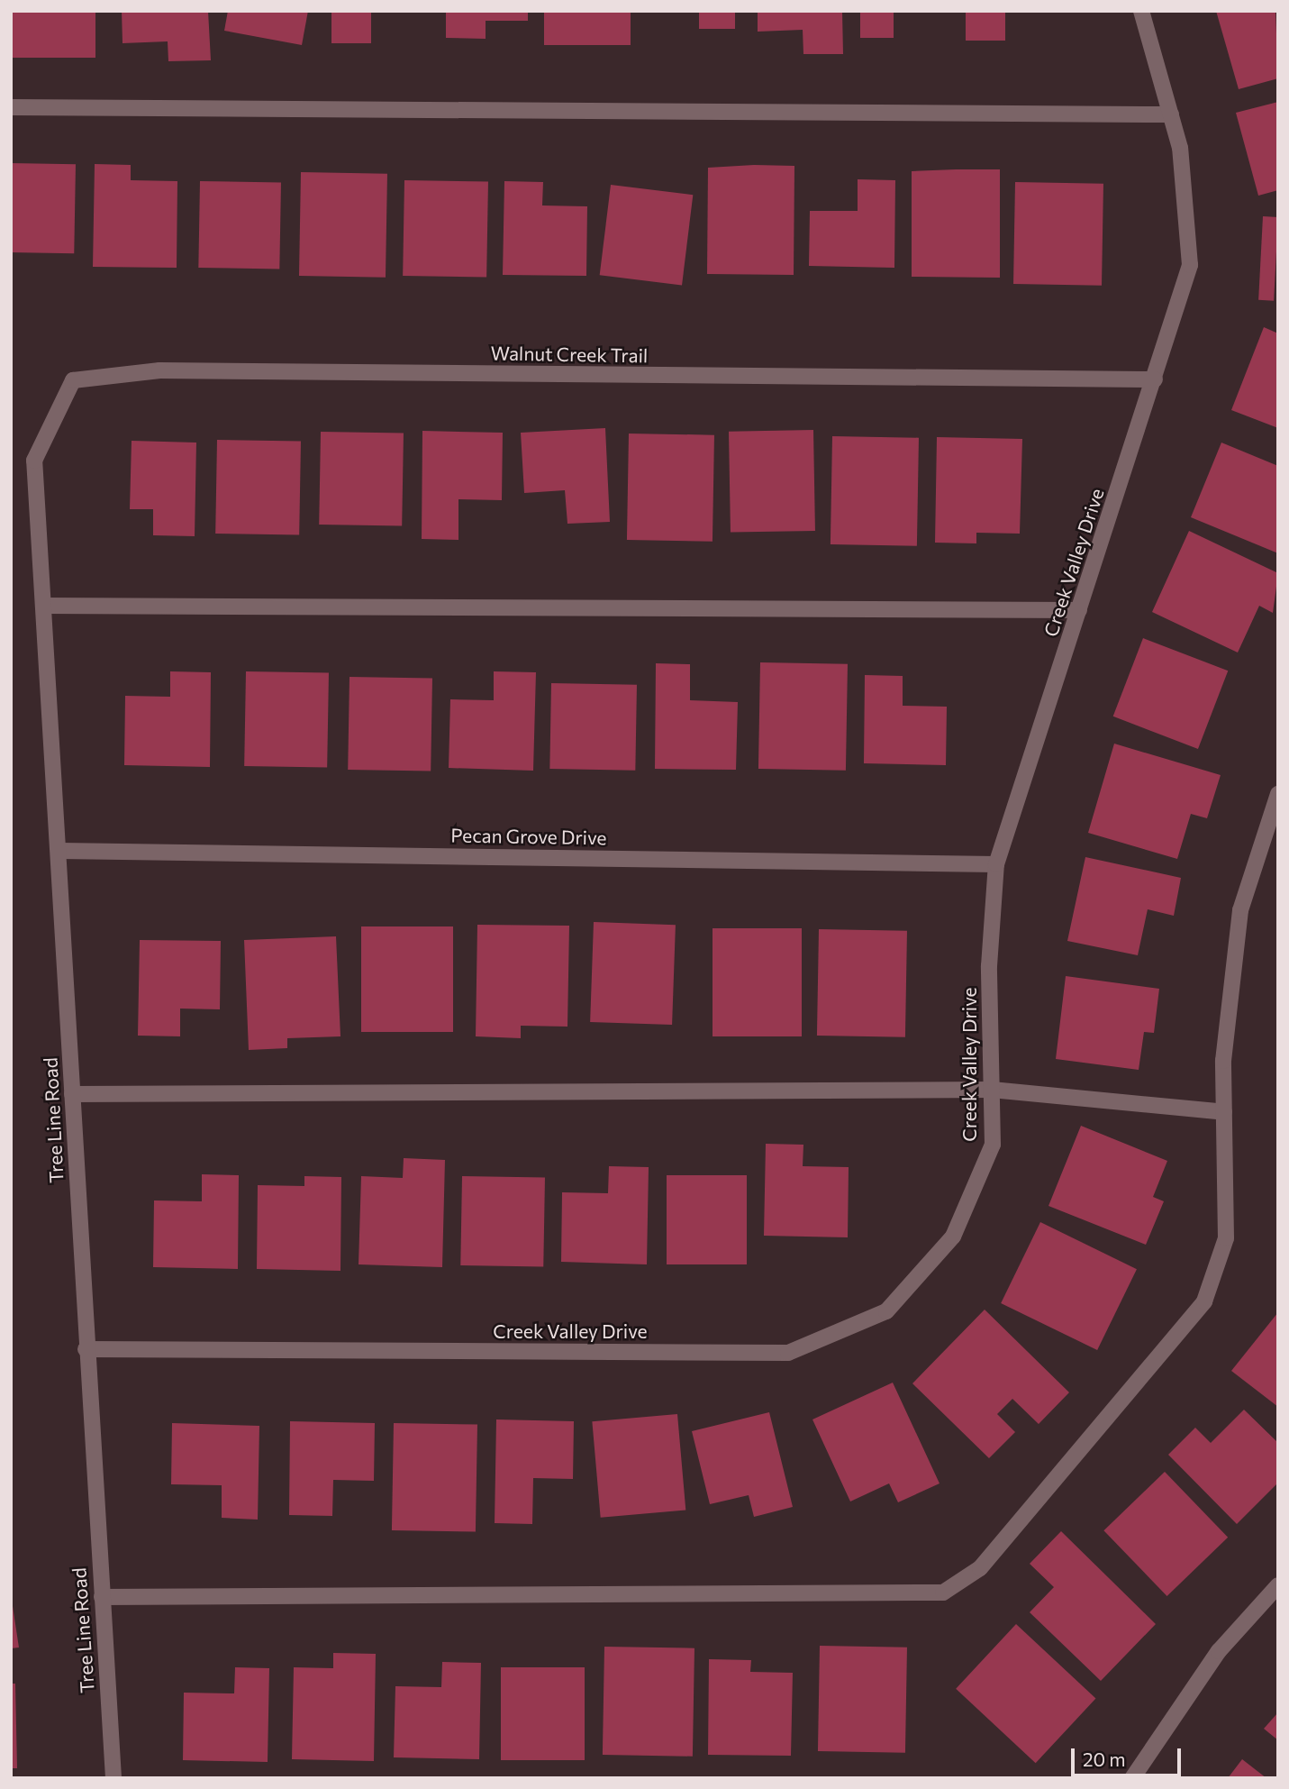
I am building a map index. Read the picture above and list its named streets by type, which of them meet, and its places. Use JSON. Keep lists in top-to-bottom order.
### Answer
{
  "streets": {
    "street": [
      "Walnut Creek Trail",
      "Creek Valley Drive",
      "Pecan Grove Drive",
      "Tree Line Road"
    ]
  },
  "crossings": [
    ["Walnut Creek Trail", "Creek Valley Drive"],
    ["Walnut Creek Trail", "Tree Line Road"],
    ["Creek Valley Drive", "Pecan Grove Drive"],
    ["Creek Valley Drive", "Tree Line Road"],
    ["Pecan Grove Drive", "Tree Line Road"]
  ],
  "scale_bar": "20 m"
}
